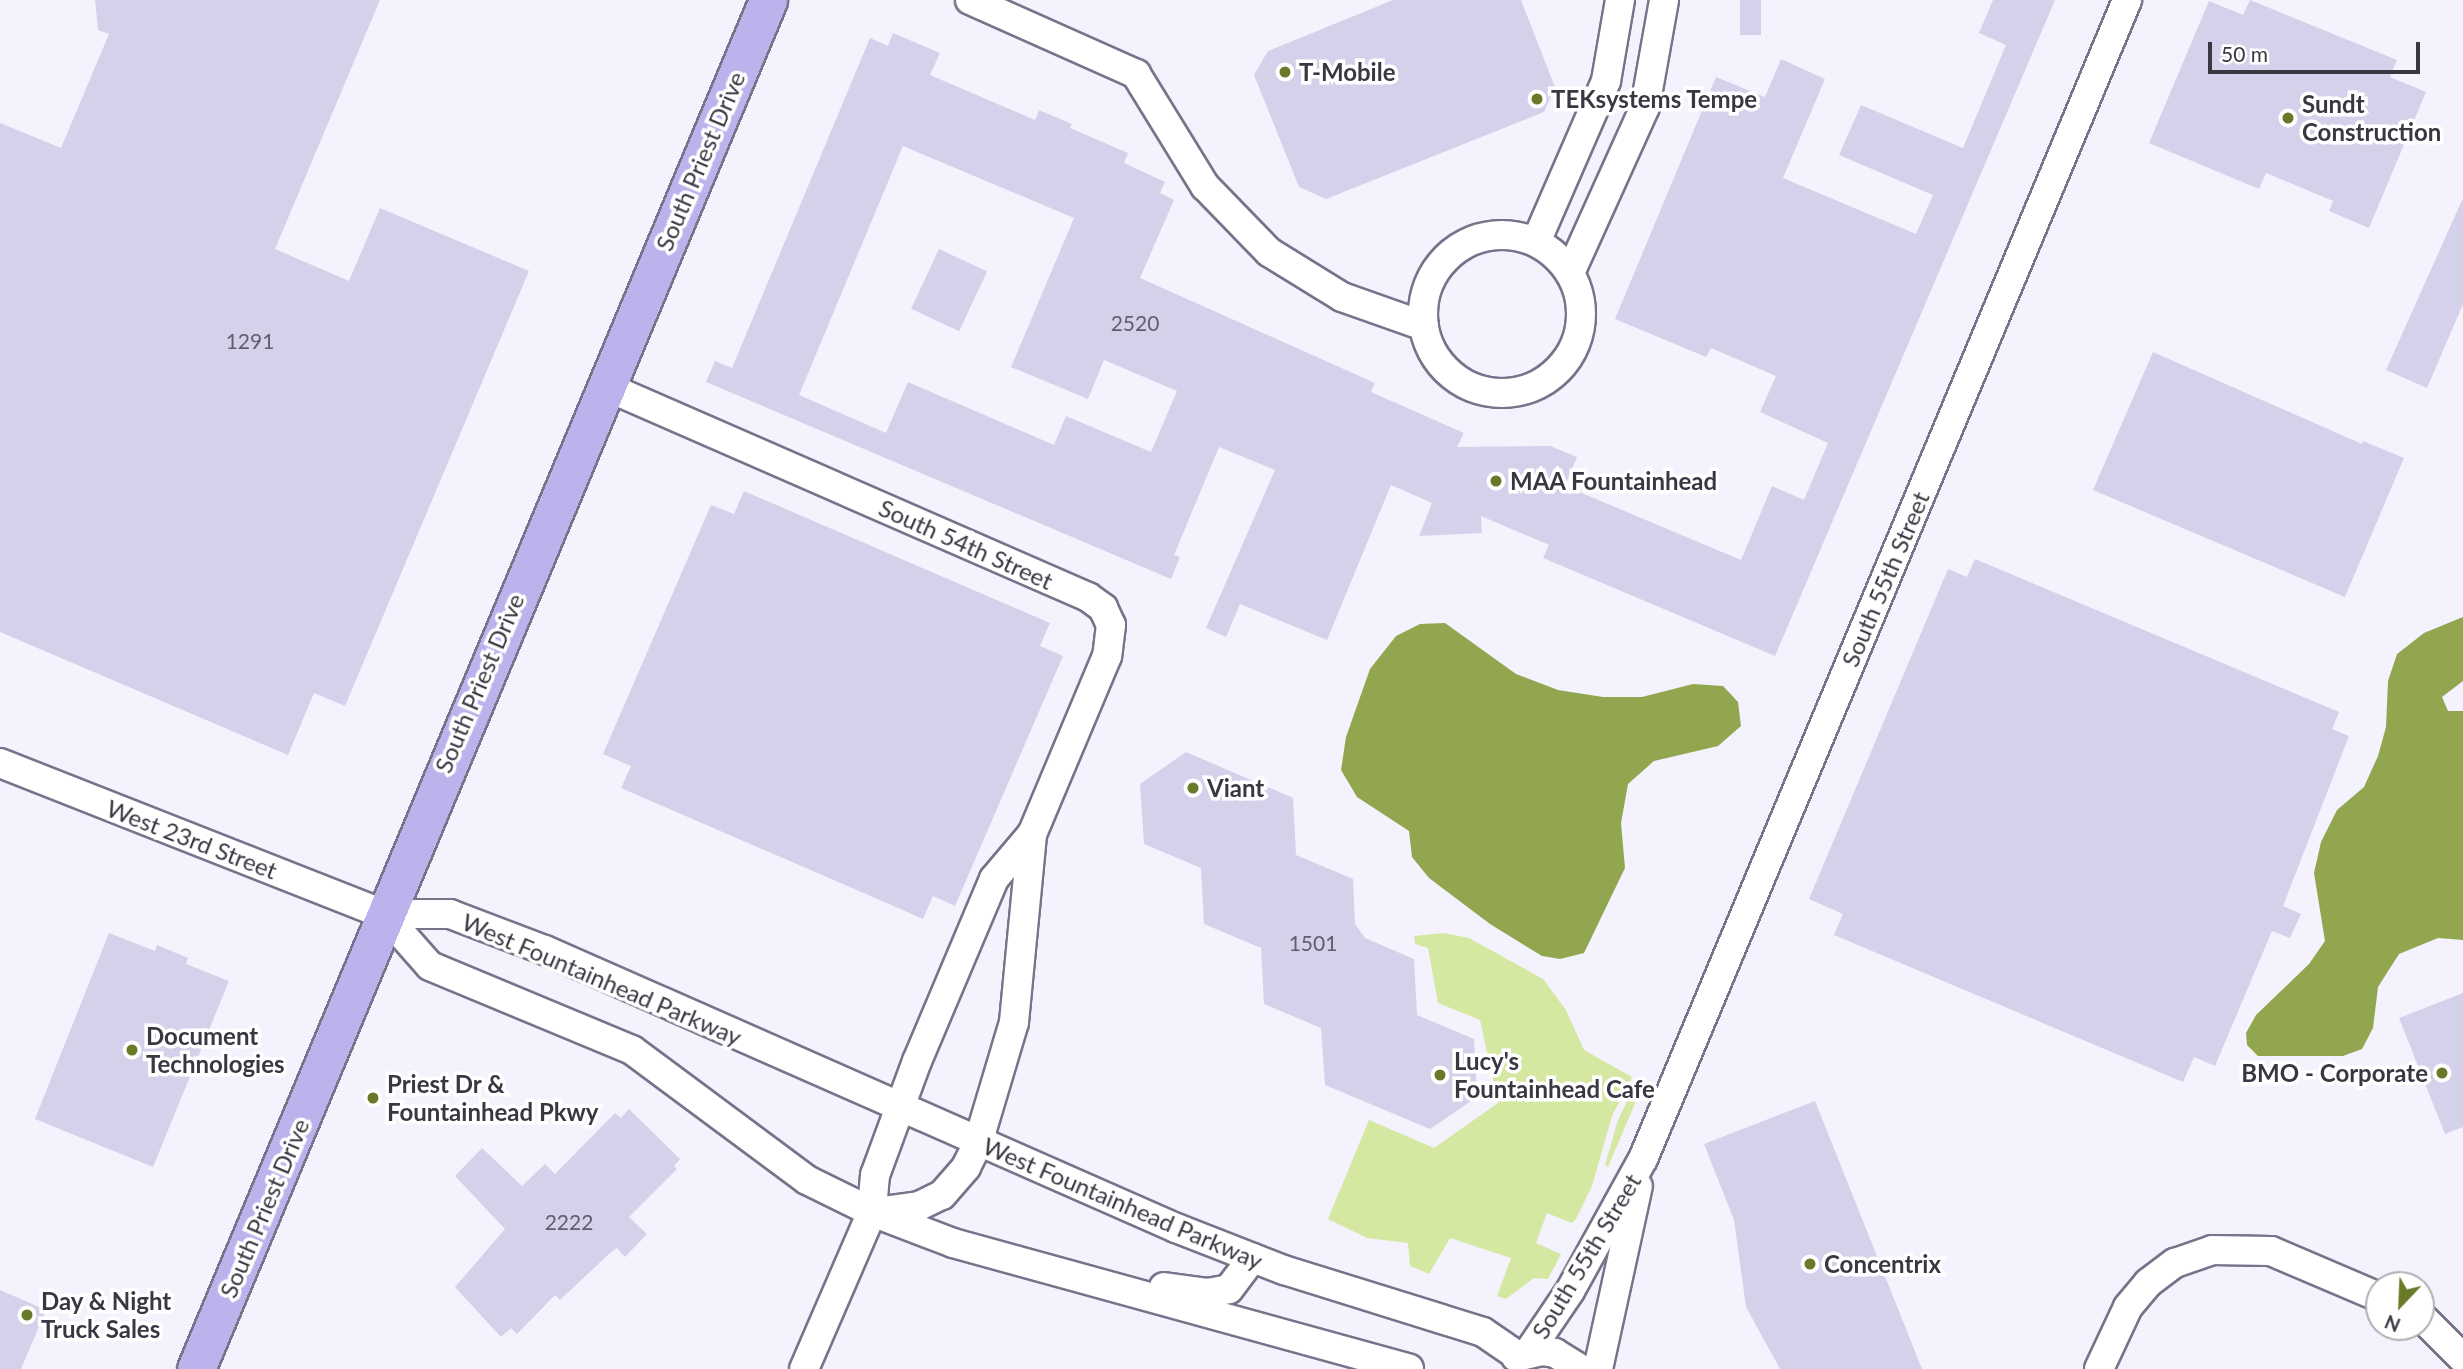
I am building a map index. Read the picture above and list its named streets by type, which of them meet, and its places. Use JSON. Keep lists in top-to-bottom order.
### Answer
{
  "streets": {
    "main road": ["South Priest Drive"],
    "street": [
      "South 54th Street",
      "South 55th Street",
      "West 23rd Street",
      "West Fountainhead Parkway"
    ]
  },
  "crossings": [
    ["South Priest Drive", "South 54th Street"],
    ["South Priest Drive", "West 23rd Street"],
    ["South Priest Drive", "West Fountainhead Parkway"],
    ["South 54th Street", "West Fountainhead Parkway"],
    ["South 55th Street", "West Fountainhead Parkway"],
    ["West 23rd Street", "West Fountainhead Parkway"]
  ],
  "places": [
    "T-Mobile",
    "TEKsystems Tempe",
    "Sundt Construction",
    "MAA Fountainhead",
    "Viant",
    "Document Technologies",
    "BMO - Corporate",
    "Lucy's Fountainhead Cafe",
    "Priest Dr & Fountainhead Pkwy",
    "Concentrix",
    "Day & Night Truck Sales"
  ],
  "house_numbers": [
    "2520",
    "1291",
    "1501",
    "2222"
  ],
  "scale_bar": "50 m",
  "north": "bottom left"
}
